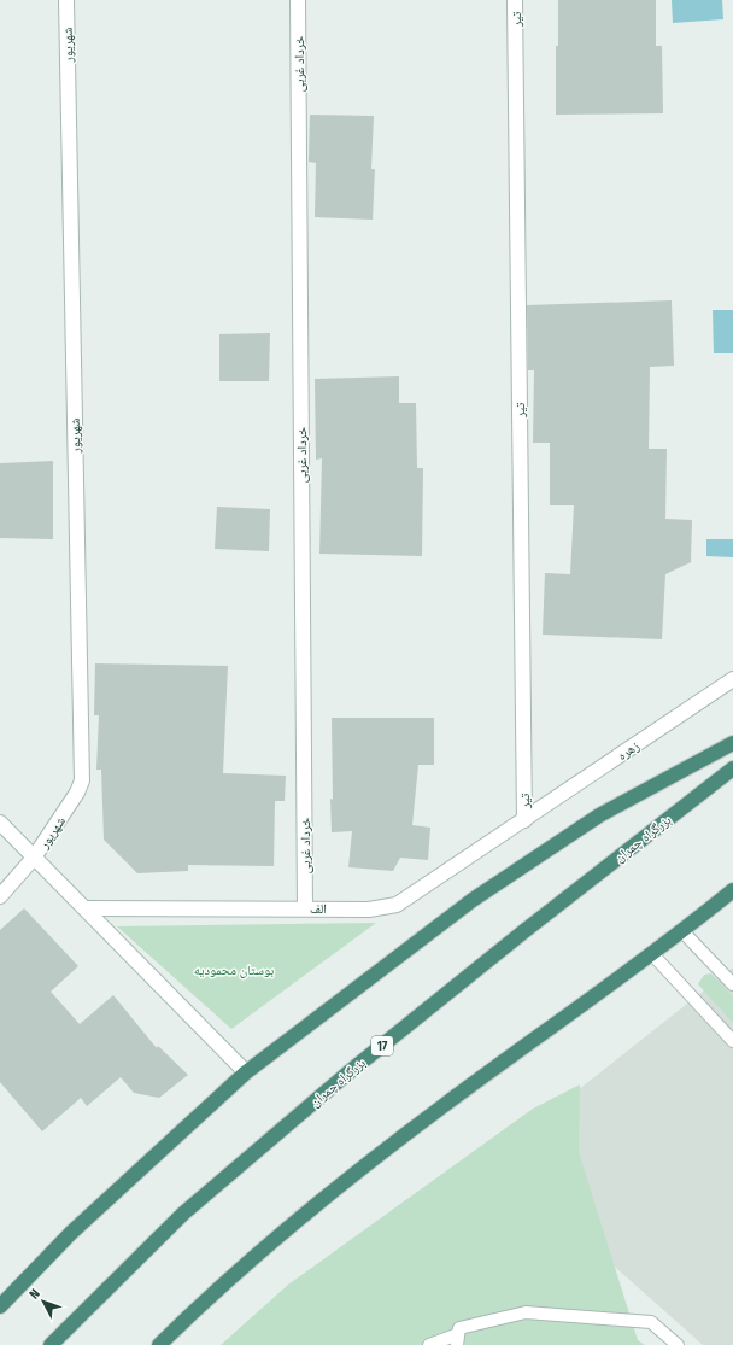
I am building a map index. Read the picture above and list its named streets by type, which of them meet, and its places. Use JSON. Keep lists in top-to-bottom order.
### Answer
{
  "streets": {
    "highway": ["بزرگراه چمران", "17"],
    "street": [
      "تیر",
      "شهریور",
      "خرداد غربی",
      "زهره",
      "الف"
    ]
  },
  "crossings": [
    ["تیر", "زهره"],
    ["تیر", "الف"],
    ["خرداد غربی", "الف"],
    ["زهره", "الف"]
  ],
  "parks": ["بوستان محمودیه"],
  "north": "top left"
}
